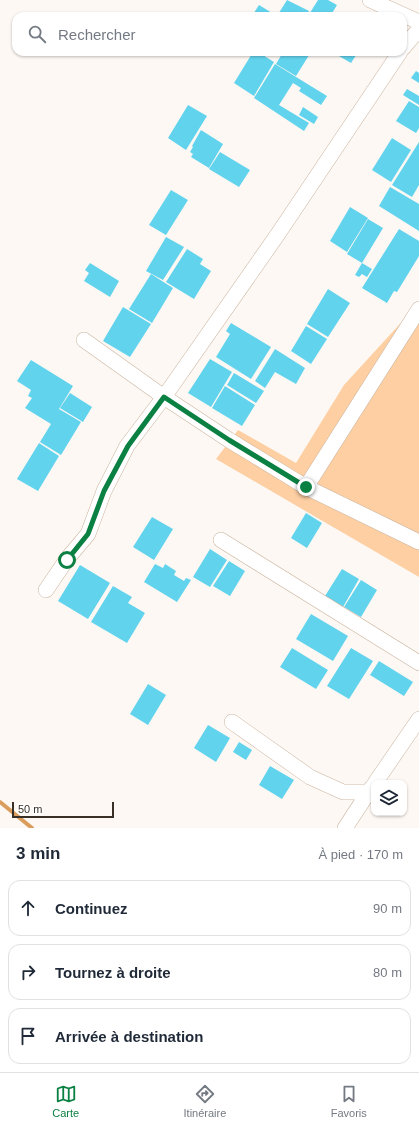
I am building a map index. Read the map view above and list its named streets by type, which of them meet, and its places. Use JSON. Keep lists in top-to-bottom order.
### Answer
{
  "scale_bar": "50 m",
  "page": {
    "search": "Rechercher",
    "scale": "50 m",
    "heading": ["3 min", "À pied · 170 m"],
    "list": [
      ["Continuez", "90 m"],
      ["Tournez à droite", "80 m"],
      "Arrivée à destination"
    ],
    "nav": ["Carte", "Itinéraire", "Favoris"]
  }
}
